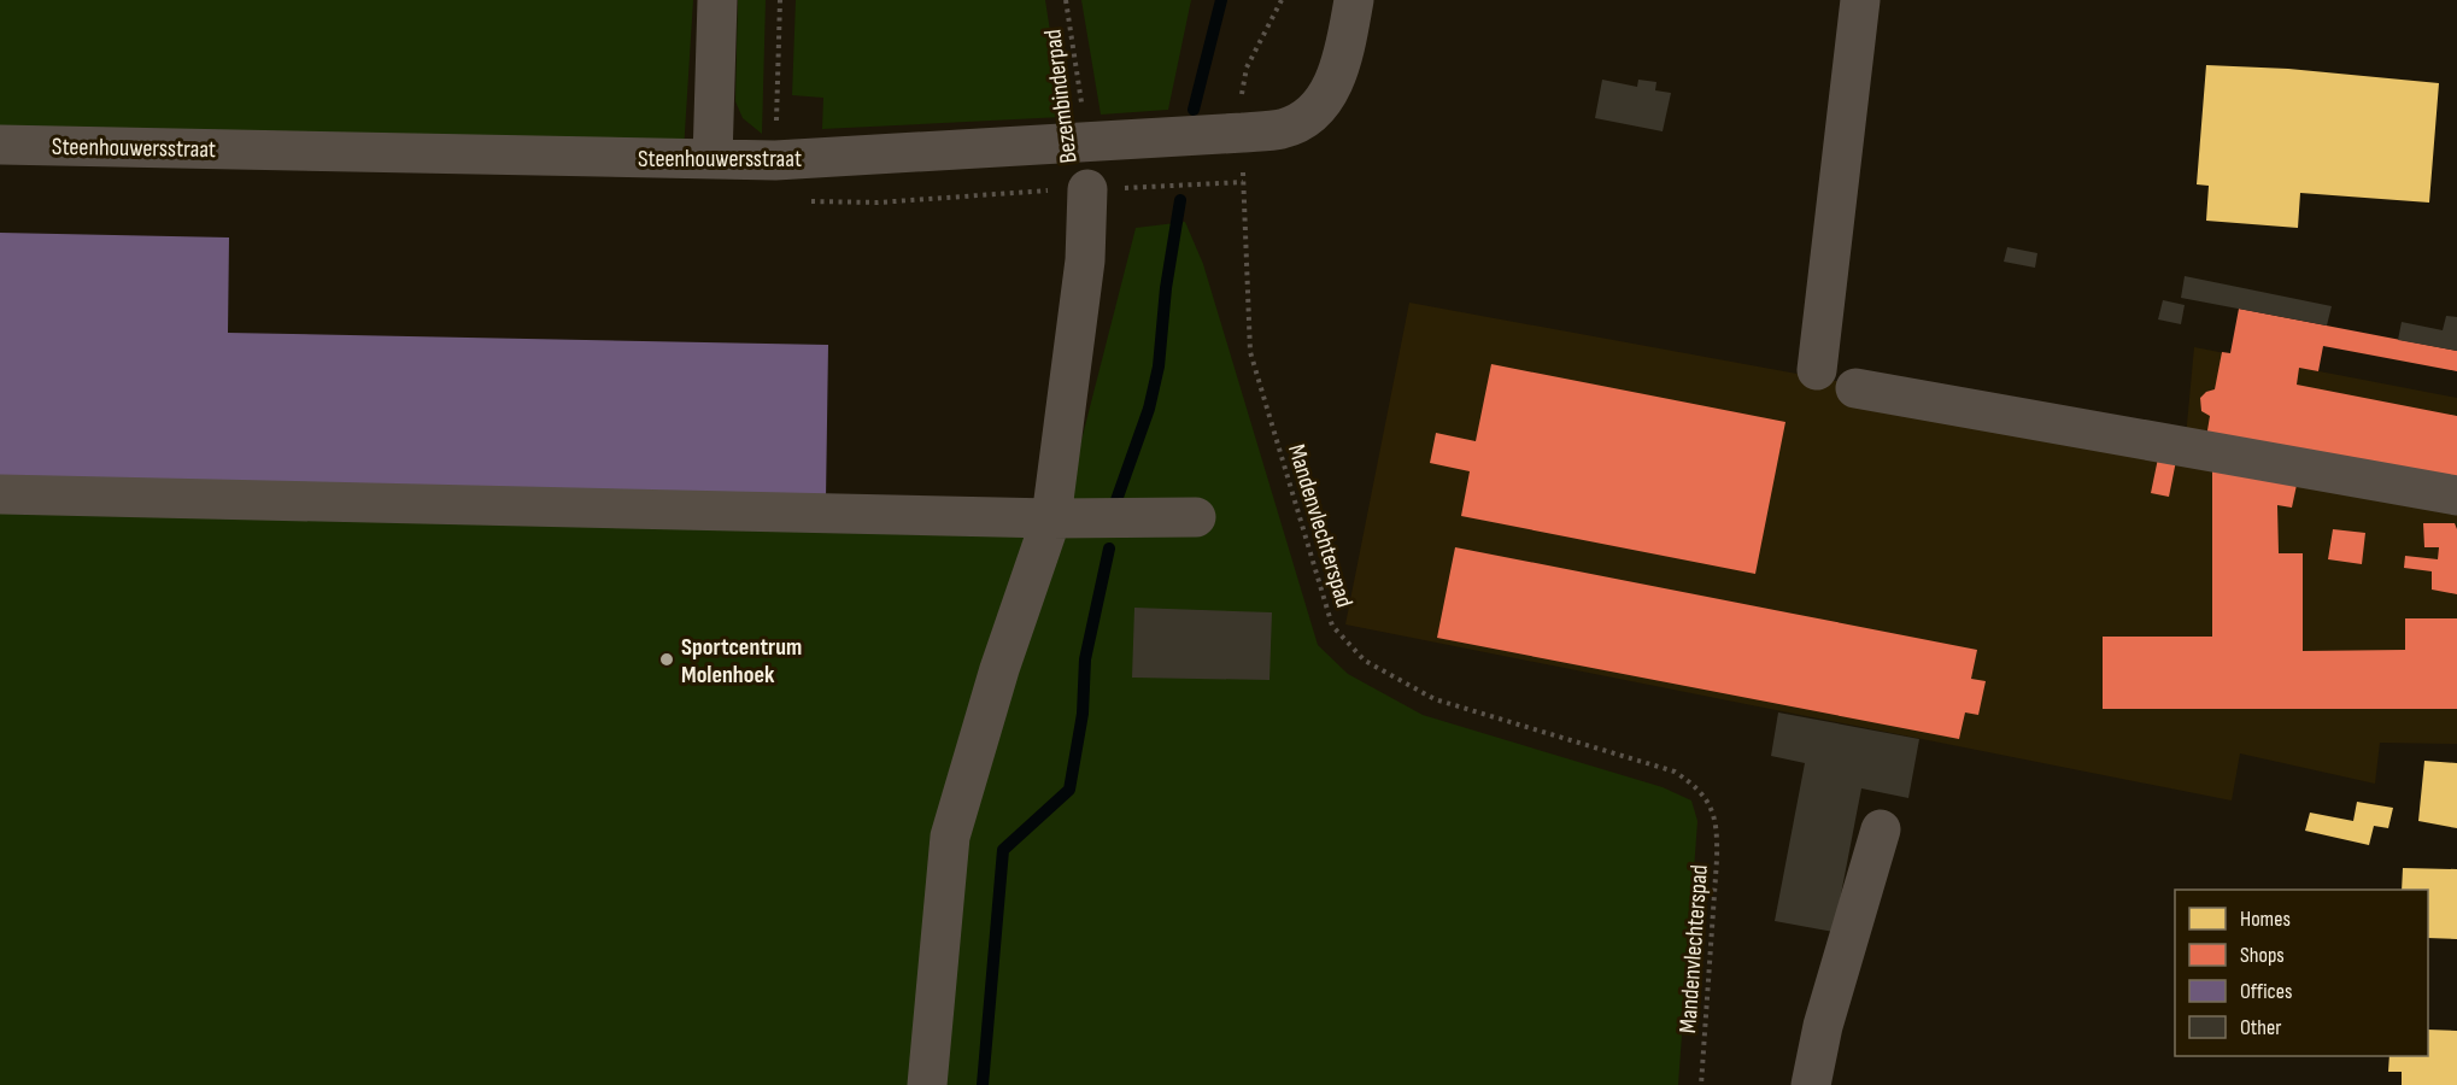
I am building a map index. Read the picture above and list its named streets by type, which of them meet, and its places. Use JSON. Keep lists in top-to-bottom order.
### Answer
{
  "streets": {
    "street": ["Steenhouwersstraat"],
    "path": ["Bezembinderpad", "Mandenvlechterspad"]
  },
  "crossings": [
    ["Bezembinderpad", "Steenhouwersstraat"],
    ["Steenhouwersstraat", "Mandenvlechterspad"]
  ],
  "places": ["Sportcentrum Molenhoek"],
  "legend": [
    "Homes",
    "Shops",
    "Offices",
    "Other"
  ]
}
